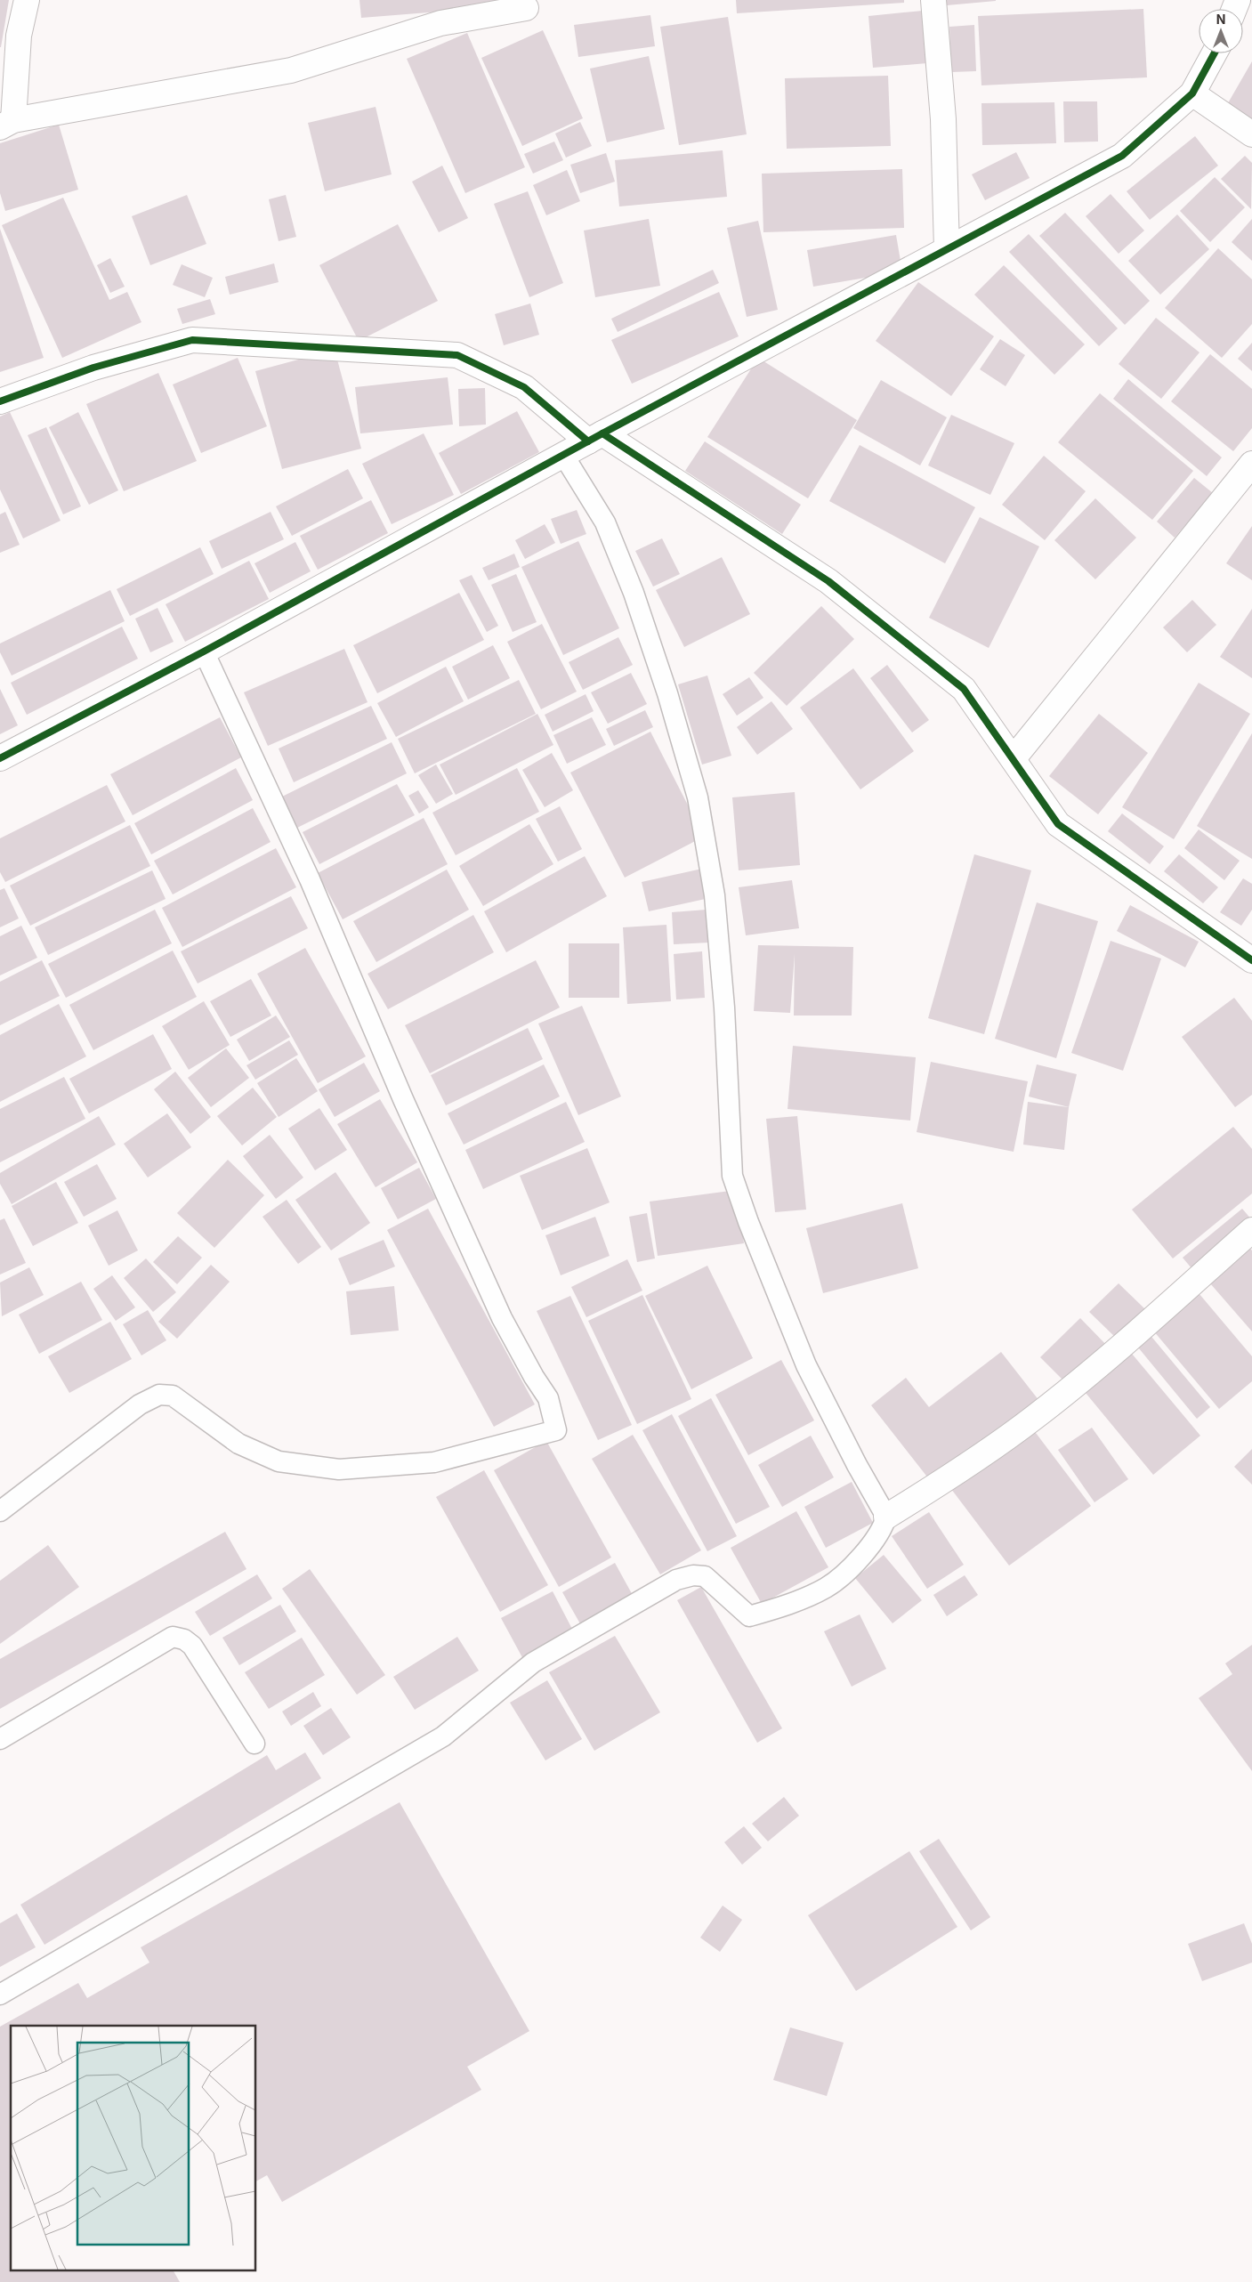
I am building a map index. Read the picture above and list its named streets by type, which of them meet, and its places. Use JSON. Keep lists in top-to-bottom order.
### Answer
{
  "north": "top"
}
